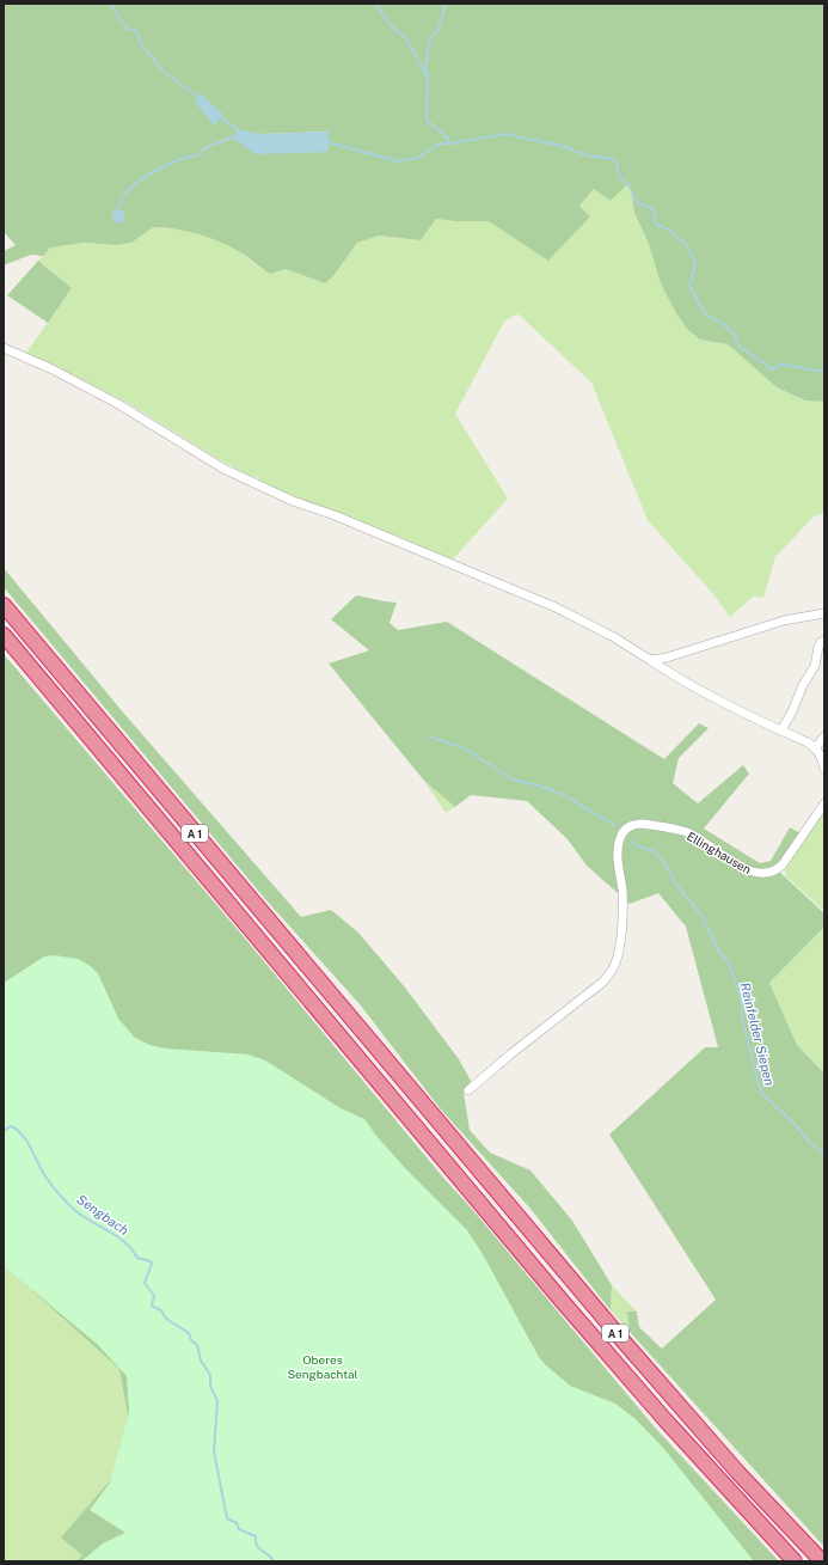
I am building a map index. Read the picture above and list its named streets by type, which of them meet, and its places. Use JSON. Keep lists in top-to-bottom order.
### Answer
{
  "streets": {
    "highway": ["A 1"],
    "street": ["Ellinghausen"]
  },
  "water": ["Reinfelder Siepen", "Sengbach"],
  "parks": ["Oberes Sengbachtal"]
}
